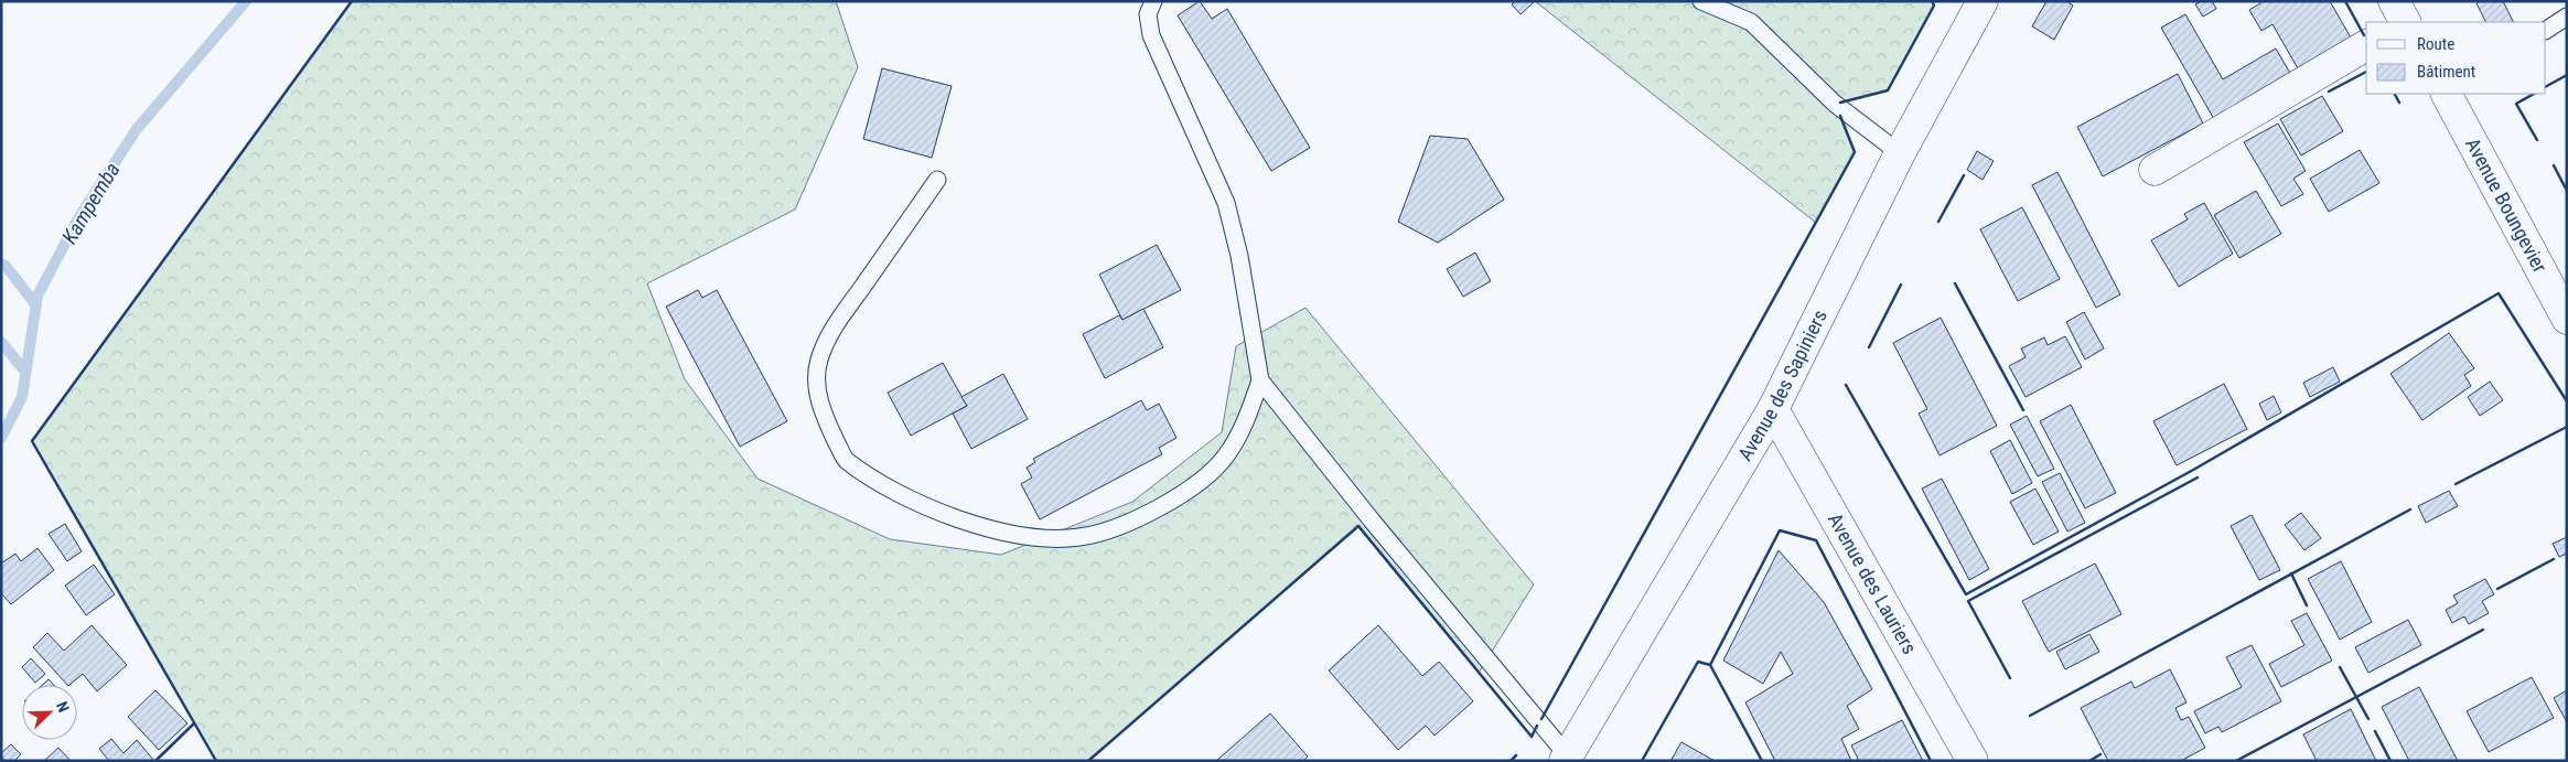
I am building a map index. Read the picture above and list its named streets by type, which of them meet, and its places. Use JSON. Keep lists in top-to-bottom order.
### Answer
{
  "streets": {
    "street": ["Avenue Boungevier", "Avenue des Sapiniers", "Avenue des Lauriers"]
  },
  "crossings": [
    ["Avenue des Sapiniers", "Avenue des Lauriers"]
  ],
  "water": ["Kampemba"],
  "legend": ["Route", "Bâtiment"],
  "north": "top right"
}
